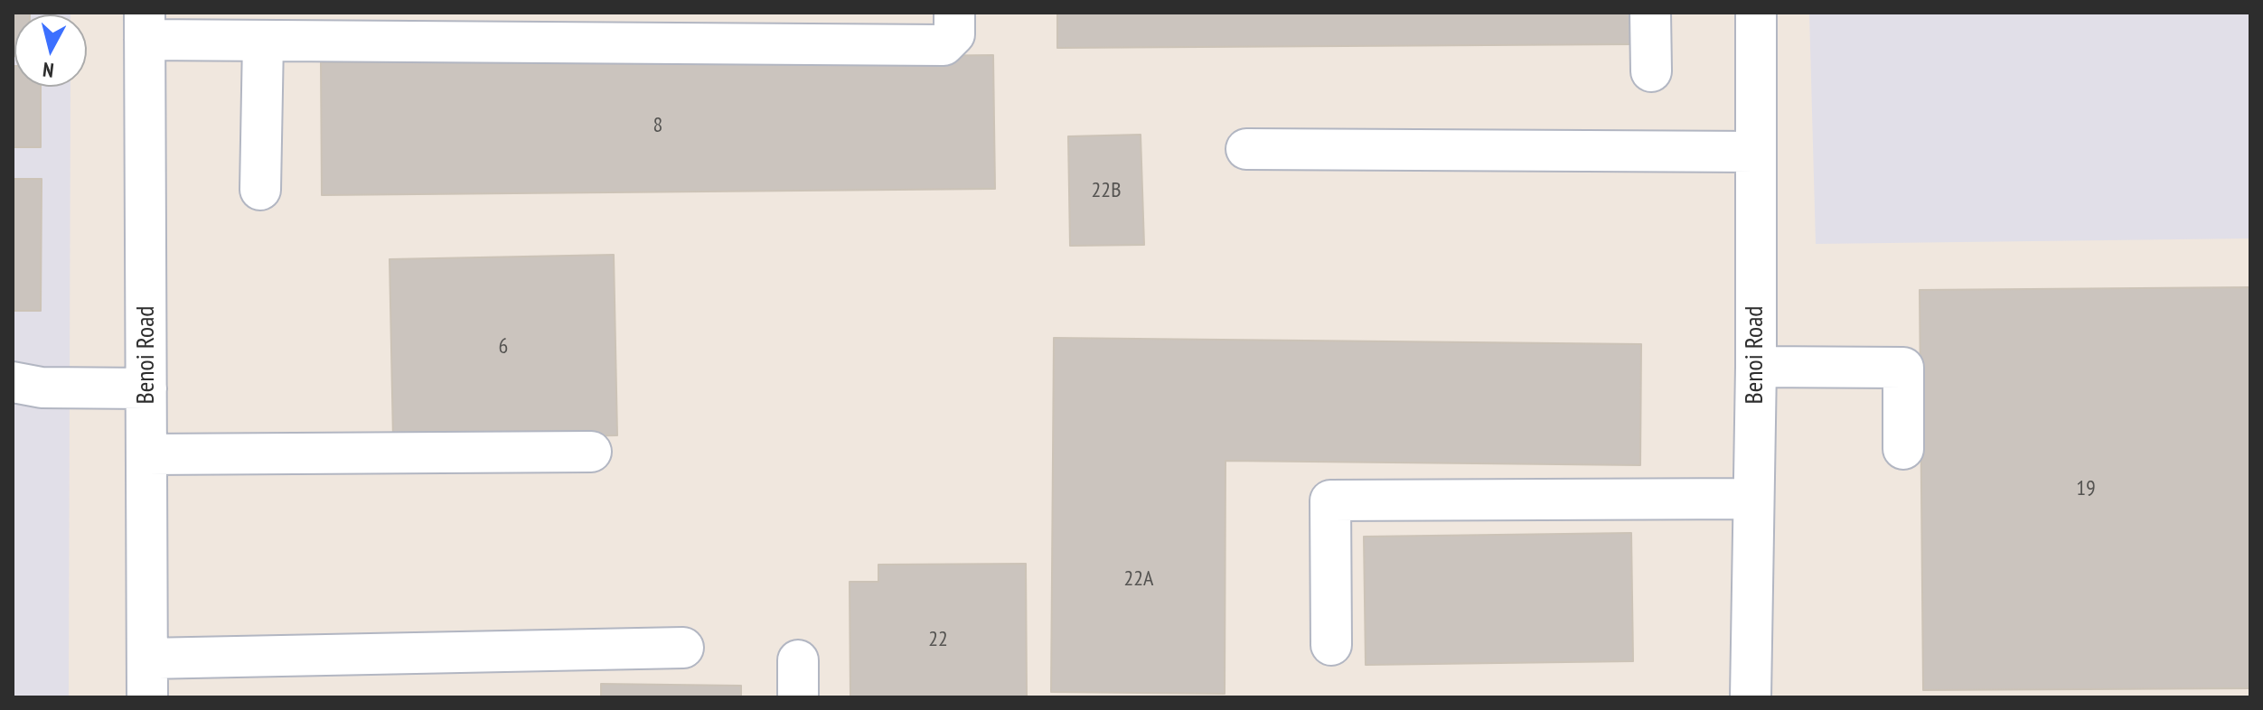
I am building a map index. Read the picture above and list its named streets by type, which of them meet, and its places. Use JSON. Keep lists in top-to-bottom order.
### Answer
{
  "streets": {
    "street": ["Benoi Road"]
  },
  "house_numbers": [
    "8",
    "22B",
    "6",
    "19",
    "22A",
    "22"
  ],
  "north": "bottom"
}
